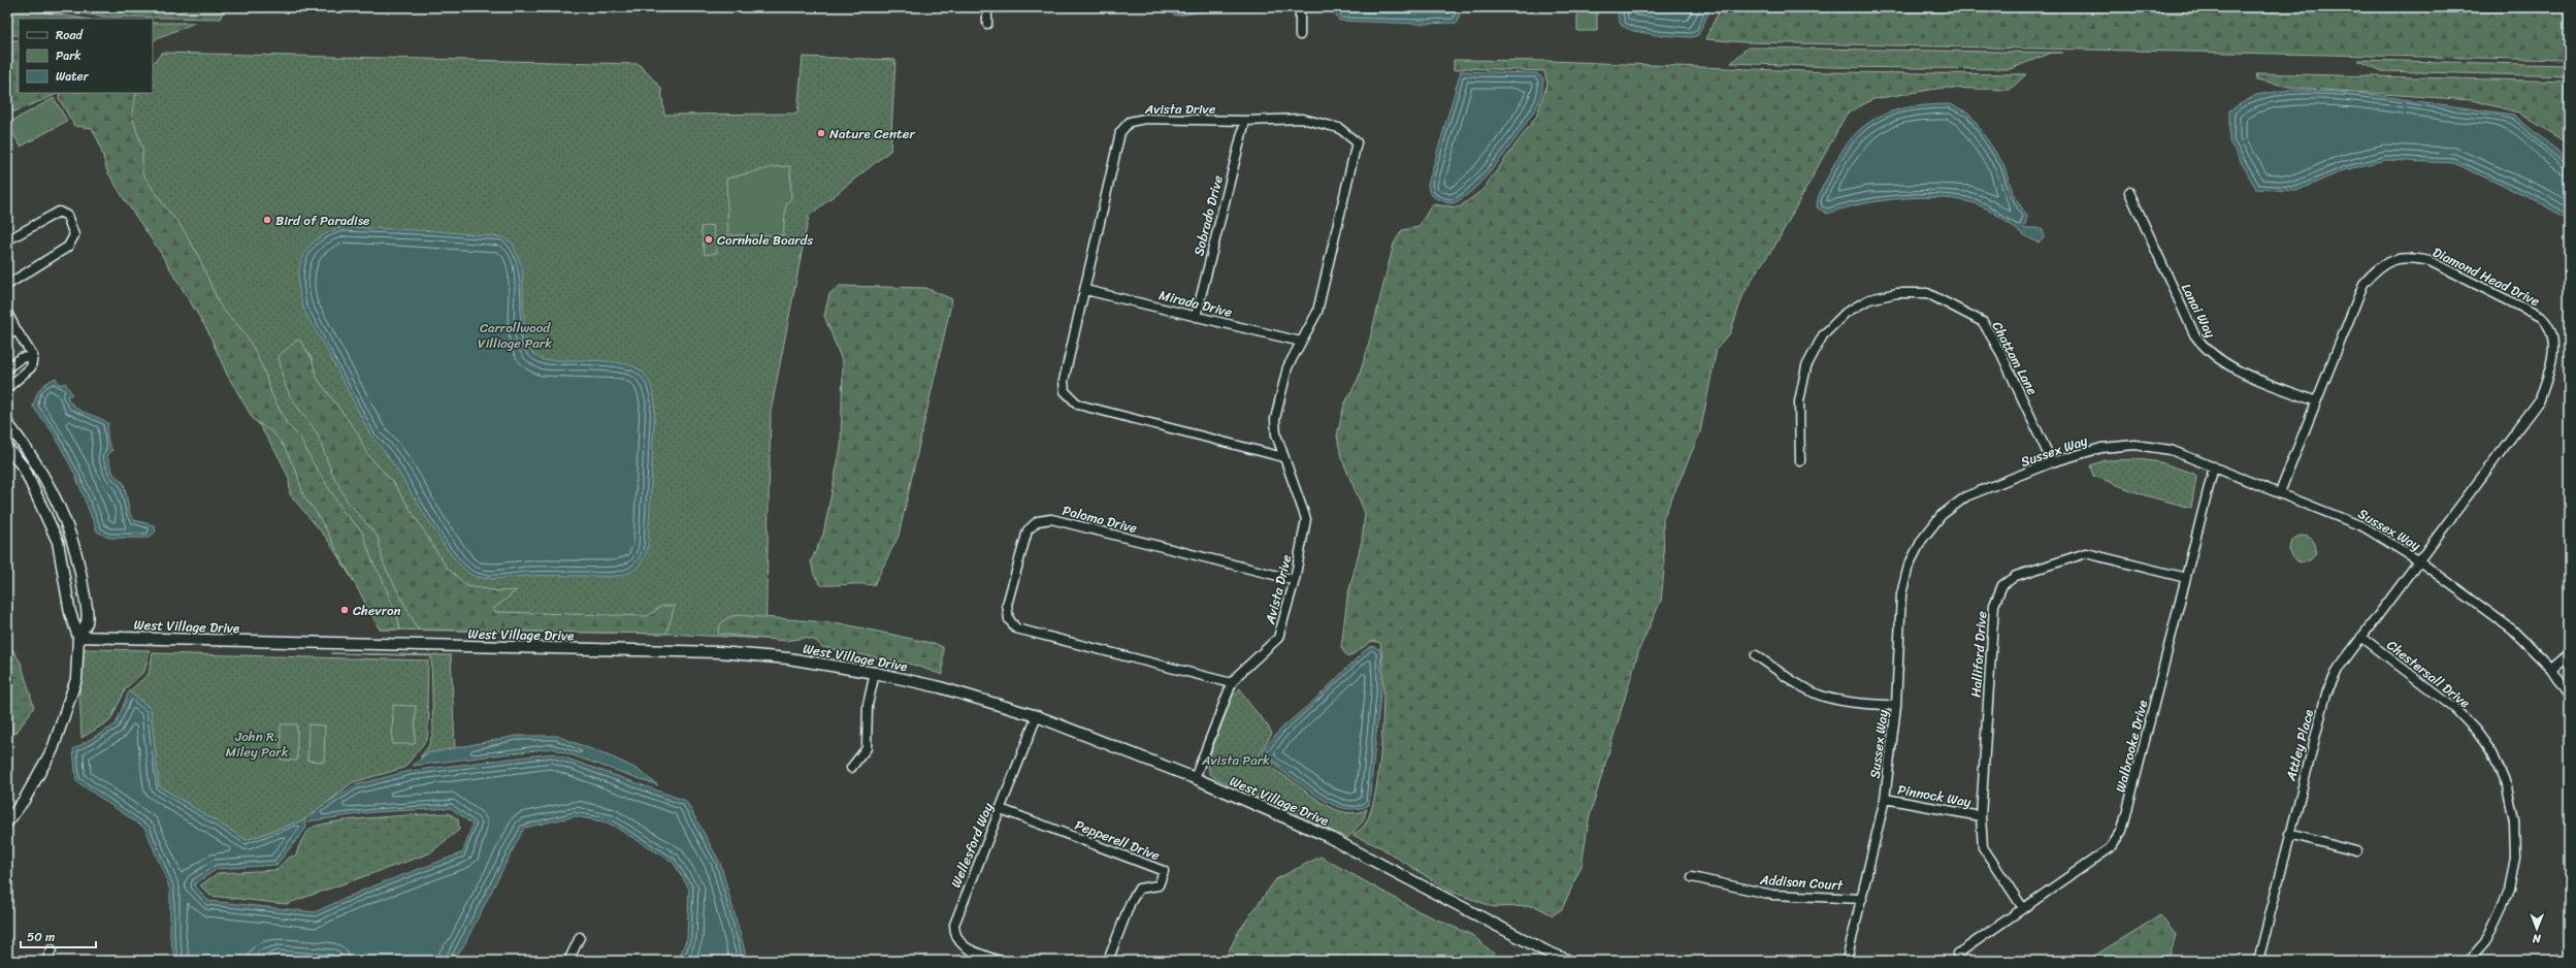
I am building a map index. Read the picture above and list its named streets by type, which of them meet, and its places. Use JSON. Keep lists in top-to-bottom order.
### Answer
{
  "streets": {
    "street": [
      "Avista Drive",
      "Sobrado Drive",
      "Diamond Head Drive",
      "Mirada Drive",
      "Lanai Way",
      "Chattam Lane",
      "Sussex Way",
      "Paloma Drive",
      "West Village Drive",
      "Halliford Drive",
      "Chestersall Drive",
      "Attley Place",
      "Walbrooke Drive",
      "Pinnock Way",
      "Pepperell Drive",
      "Wellesford Way",
      "Addison Court"
    ]
  },
  "crossings": [
    ["Avista Drive", "Sobrado Drive"],
    ["Avista Drive", "Mirada Drive"],
    ["Avista Drive", "Paloma Drive"],
    ["Avista Drive", "West Village Drive"],
    ["Sobrado Drive", "Mirada Drive"],
    ["Diamond Head Drive", "Lanai Way"],
    ["Diamond Head Drive", "Sussex Way"],
    ["Diamond Head Drive", "Attley Place"],
    ["Chattam Lane", "Sussex Way"],
    ["Sussex Way", "Attley Place"],
    ["Sussex Way", "Walbrooke Drive"],
    ["Sussex Way", "Pinnock Way"],
    ["Sussex Way", "Addison Court"],
    ["West Village Drive", "Wellesford Way"],
    ["Halliford Drive", "Walbrooke Drive"],
    ["Halliford Drive", "Pinnock Way"],
    ["Chestersall Drive", "Attley Place"],
    ["Pepperell Drive", "Wellesford Way"]
  ],
  "parks": ["Carrollwood Villiage Park", "John R. Miley Park", "Avista Park"],
  "places": [
    "Nature Center",
    "Bird of Paradise",
    "Cornhole Boards",
    "Chevron"
  ],
  "legend": ["Road", "Park", "Water"],
  "scale_bar": "50 m",
  "north": "bottom"
}
